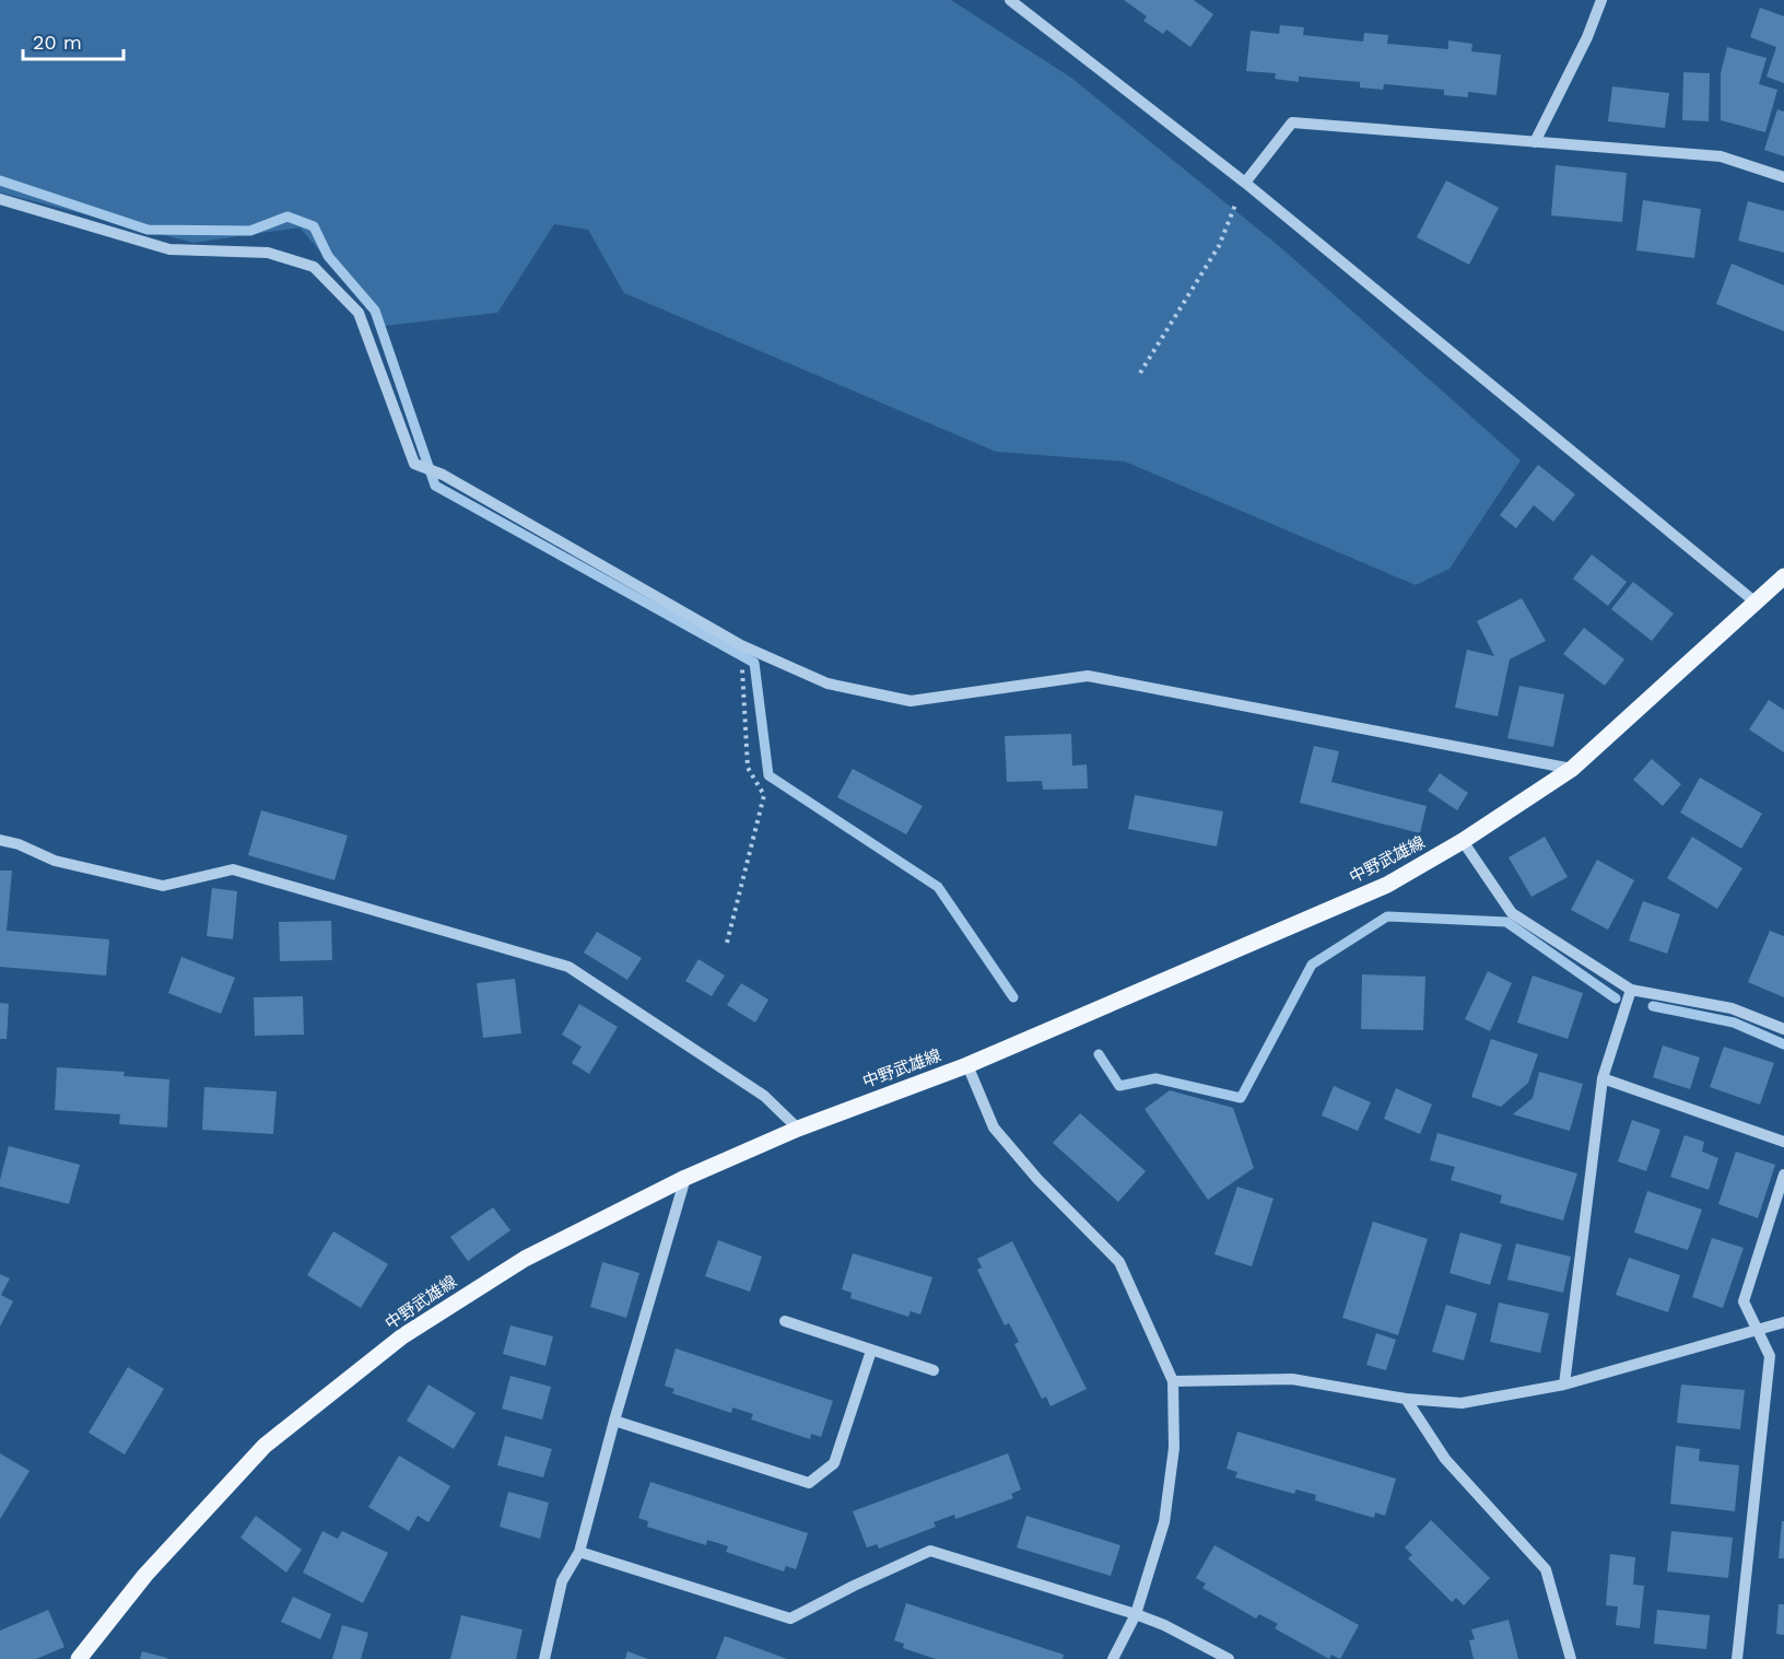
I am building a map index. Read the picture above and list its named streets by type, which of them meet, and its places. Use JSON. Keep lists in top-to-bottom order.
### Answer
{
  "streets": {
    "main road": ["中野武雄線"]
  },
  "scale_bar": "20 m"
}
